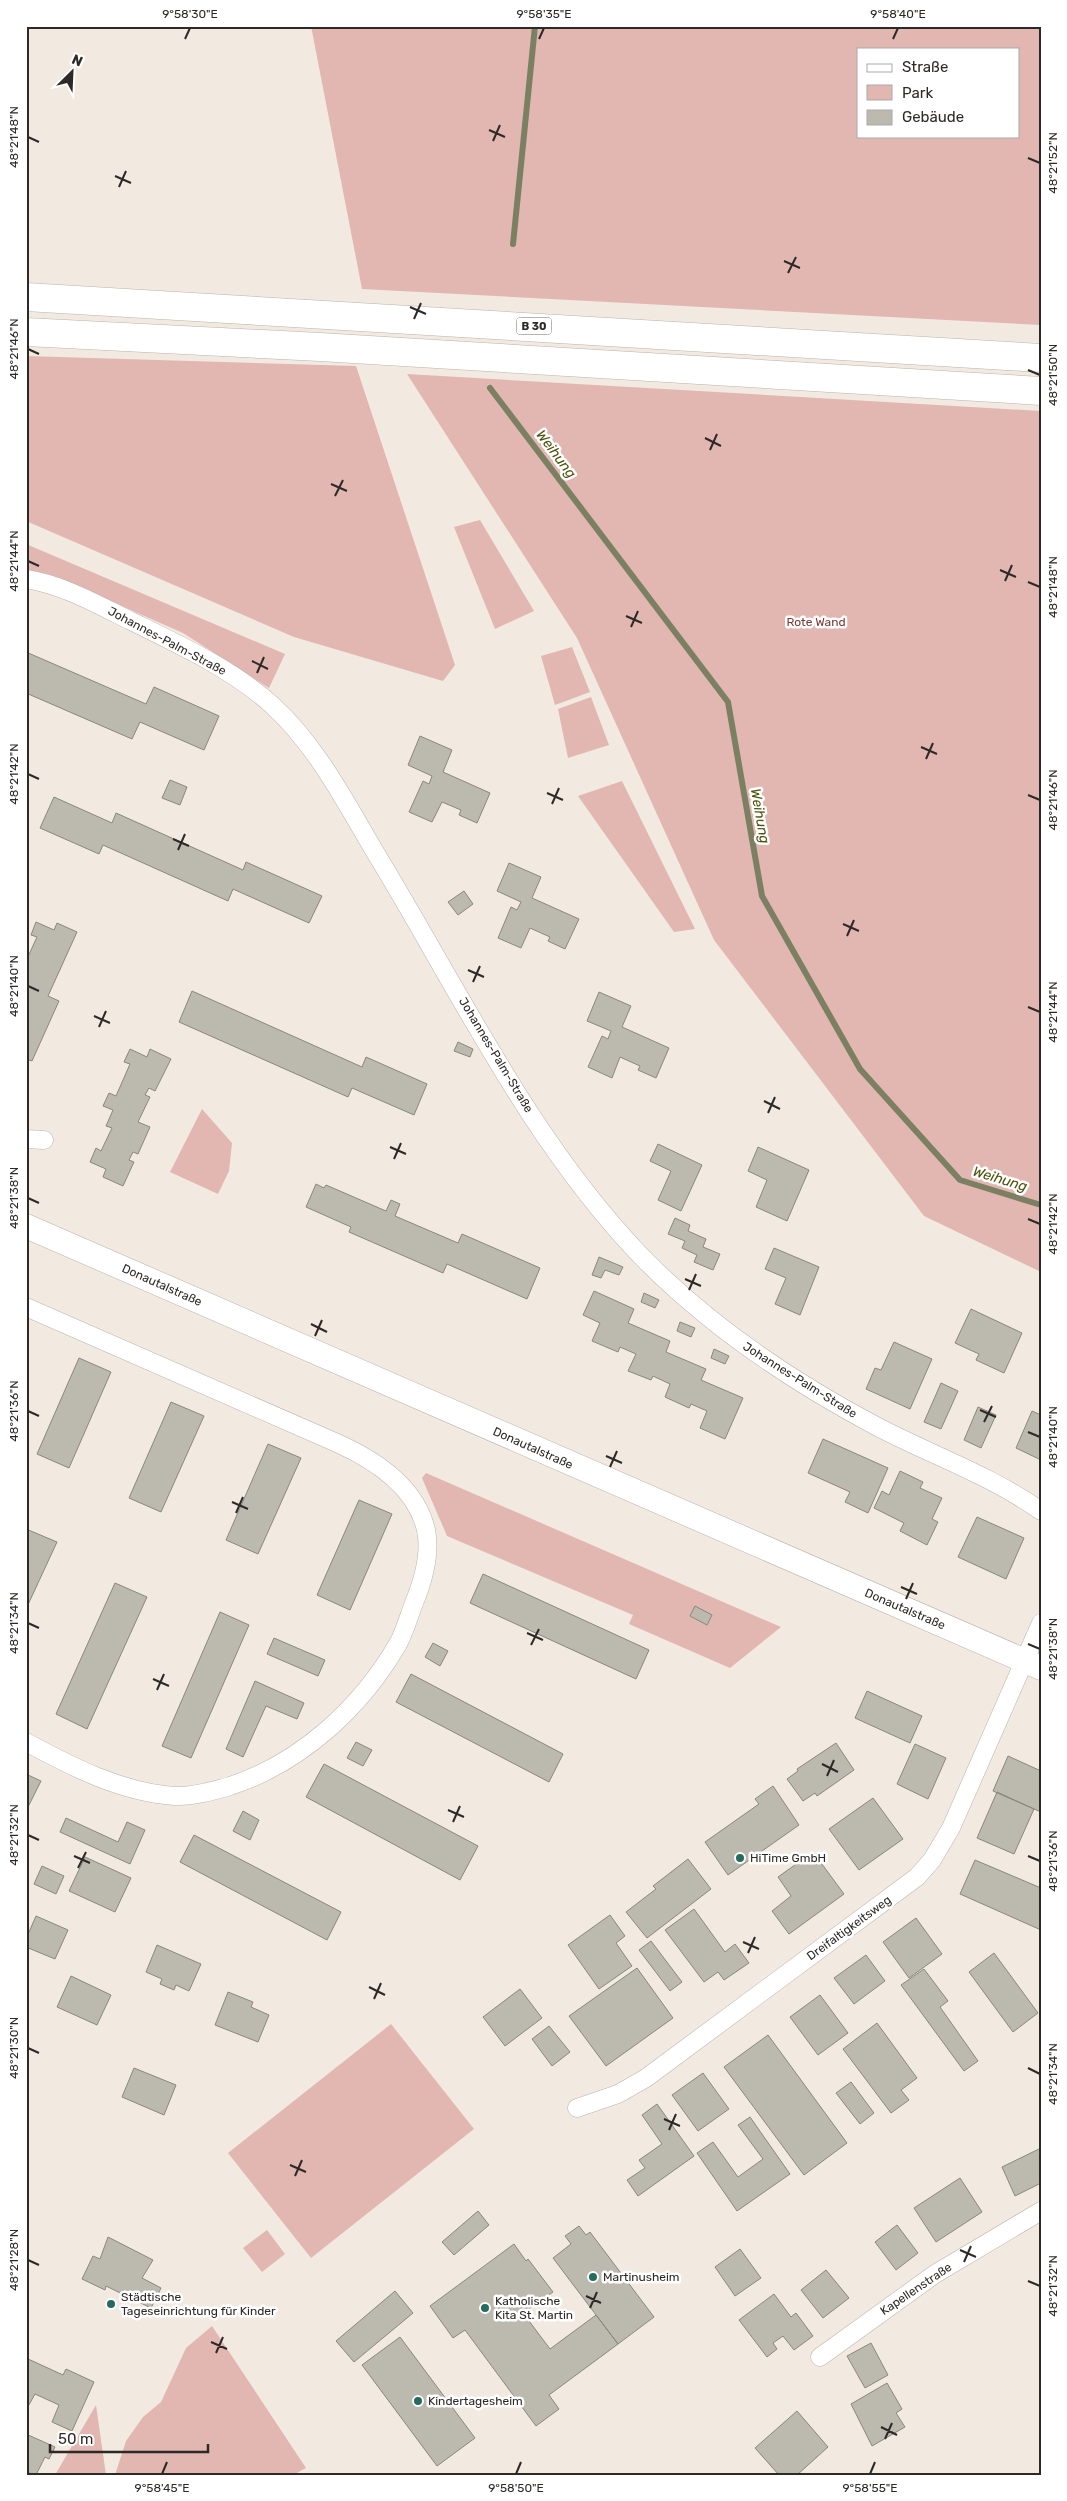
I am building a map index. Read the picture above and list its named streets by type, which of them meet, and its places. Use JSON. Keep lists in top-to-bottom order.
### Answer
{
  "streets": {
    "highway": ["B 30"],
    "main road": ["Donautalstraße"],
    "street": ["Johannes-Palm-Straße", "Dreifaltigkeitsweg", "Kapellenstraße"]
  },
  "crossings": [
    ["Donautalstraße", "Dreifaltigkeitsweg"]
  ],
  "water": ["Weihung"],
  "parks": ["Rote Wand"],
  "places": [
    "HiTime GmbH",
    "Martinusheim",
    "Städtische Tageseinrichtung für Kinder",
    "Katholische Kita St. Martin",
    "Kindertagesheim"
  ],
  "legend": ["Straße", "Park", "Gebäude"],
  "scale_bar": "50 m",
  "north": "top right",
  "coordinates": [
    "9°58'30\"E",
    "9°58'35\"E",
    "9°58'40\"E",
    "48°21'48\"N",
    "48°21'52\"N",
    "48°21'46\"N",
    "48°21'50\"N",
    "48°21'44\"N",
    "48°21'42\"N",
    "48°21'40\"N",
    "48°21'38\"N",
    "48°21'36\"N",
    "48°21'34\"N",
    "48°21'32\"N",
    "48°21'30\"N",
    "48°21'28\"N",
    "9°58'45\"E",
    "9°58'50\"E",
    "9°58'55\"E"
  ]
}
